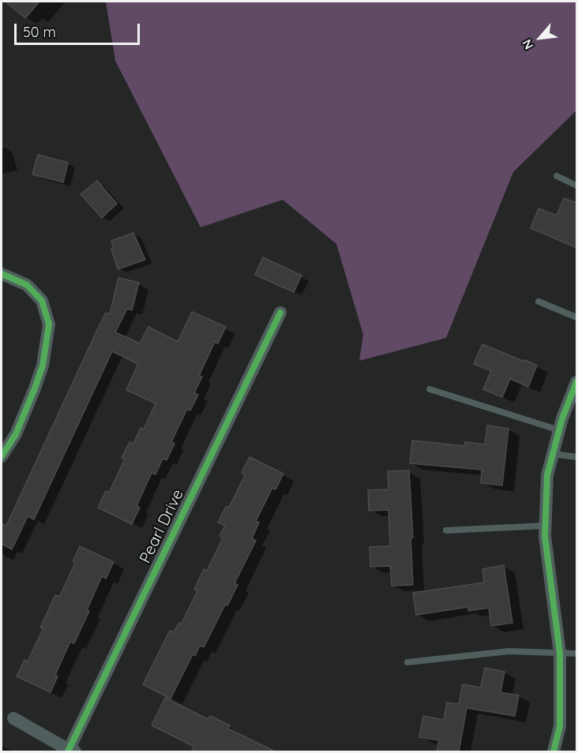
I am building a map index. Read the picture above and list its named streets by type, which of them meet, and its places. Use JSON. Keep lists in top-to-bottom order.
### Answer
{
  "streets": {
    "street": ["Pearl Drive"]
  },
  "scale_bar": "50 m",
  "north": "bottom left"
}
